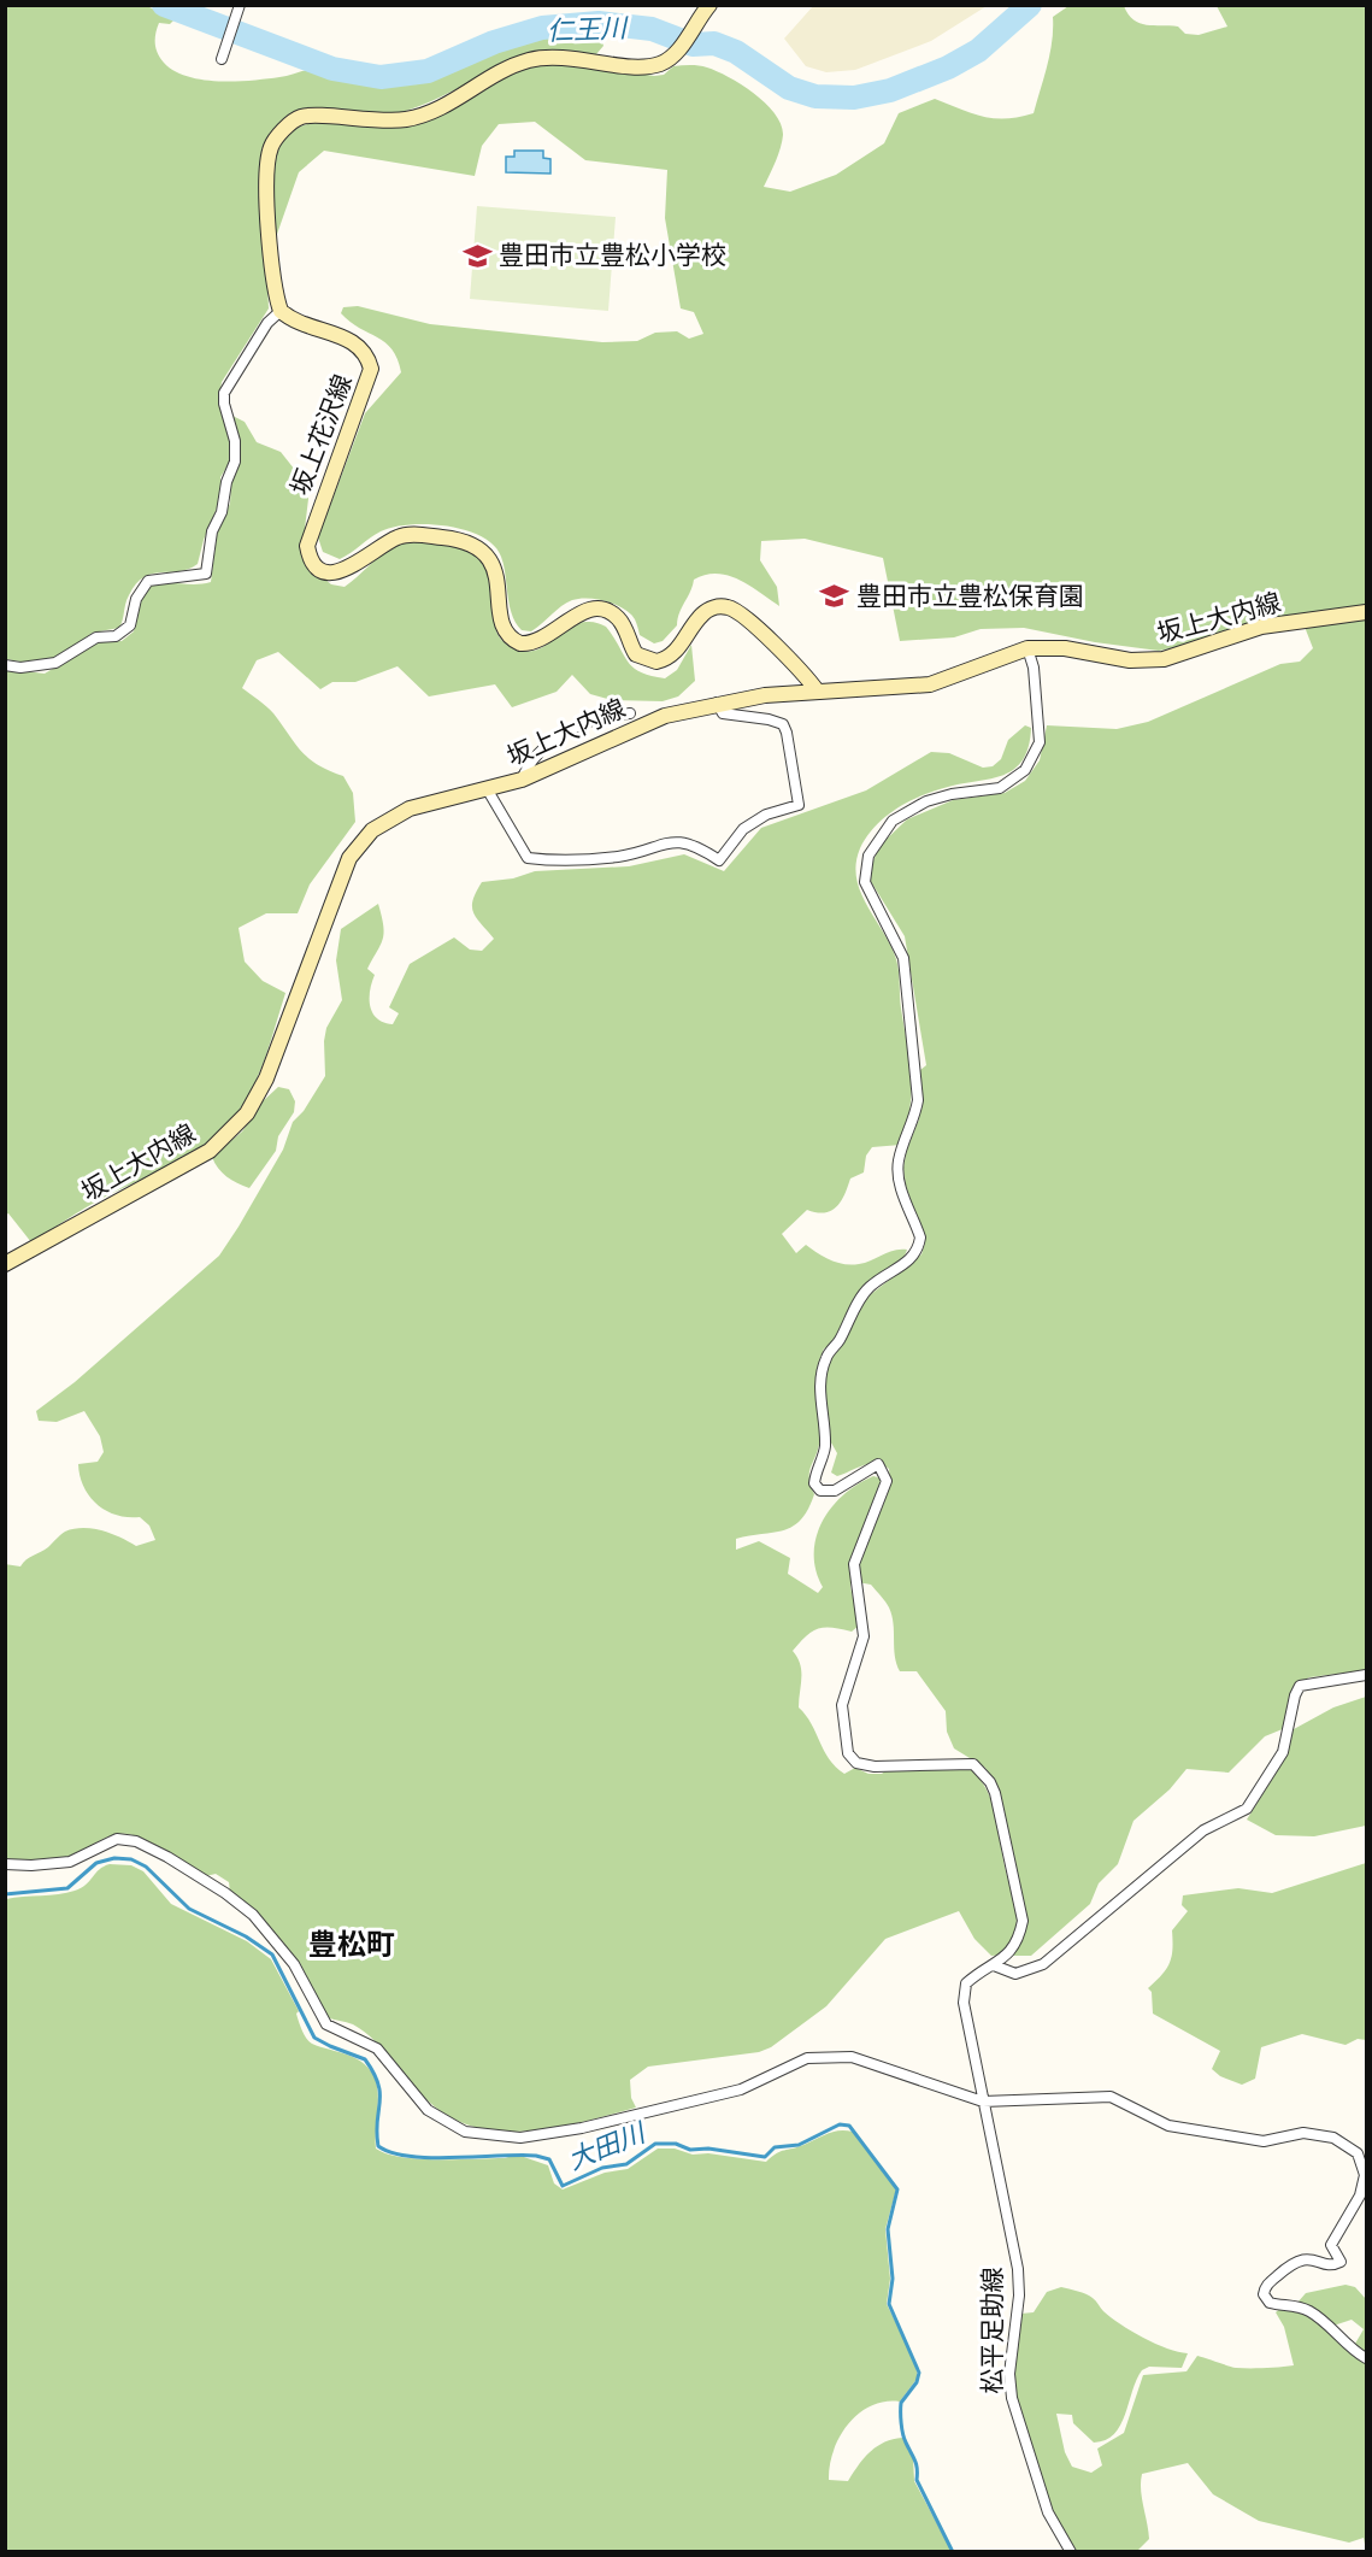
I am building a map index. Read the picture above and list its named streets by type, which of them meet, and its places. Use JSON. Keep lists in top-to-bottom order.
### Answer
{
  "streets": {
    "main road": ["坂上花沢線", "坂上大内線"],
    "street": ["松平足助線"]
  },
  "crossings": [
    ["坂上花沢線", "坂上大内線"],
    ["坂上大内線", "松平足助線"]
  ],
  "districts": ["豊松町"],
  "water": ["仁王川", "大田川"],
  "places": {
    "school or university": ["豊田市立豊松小学校", "豊田市立豊松保育園"]
  }
}
